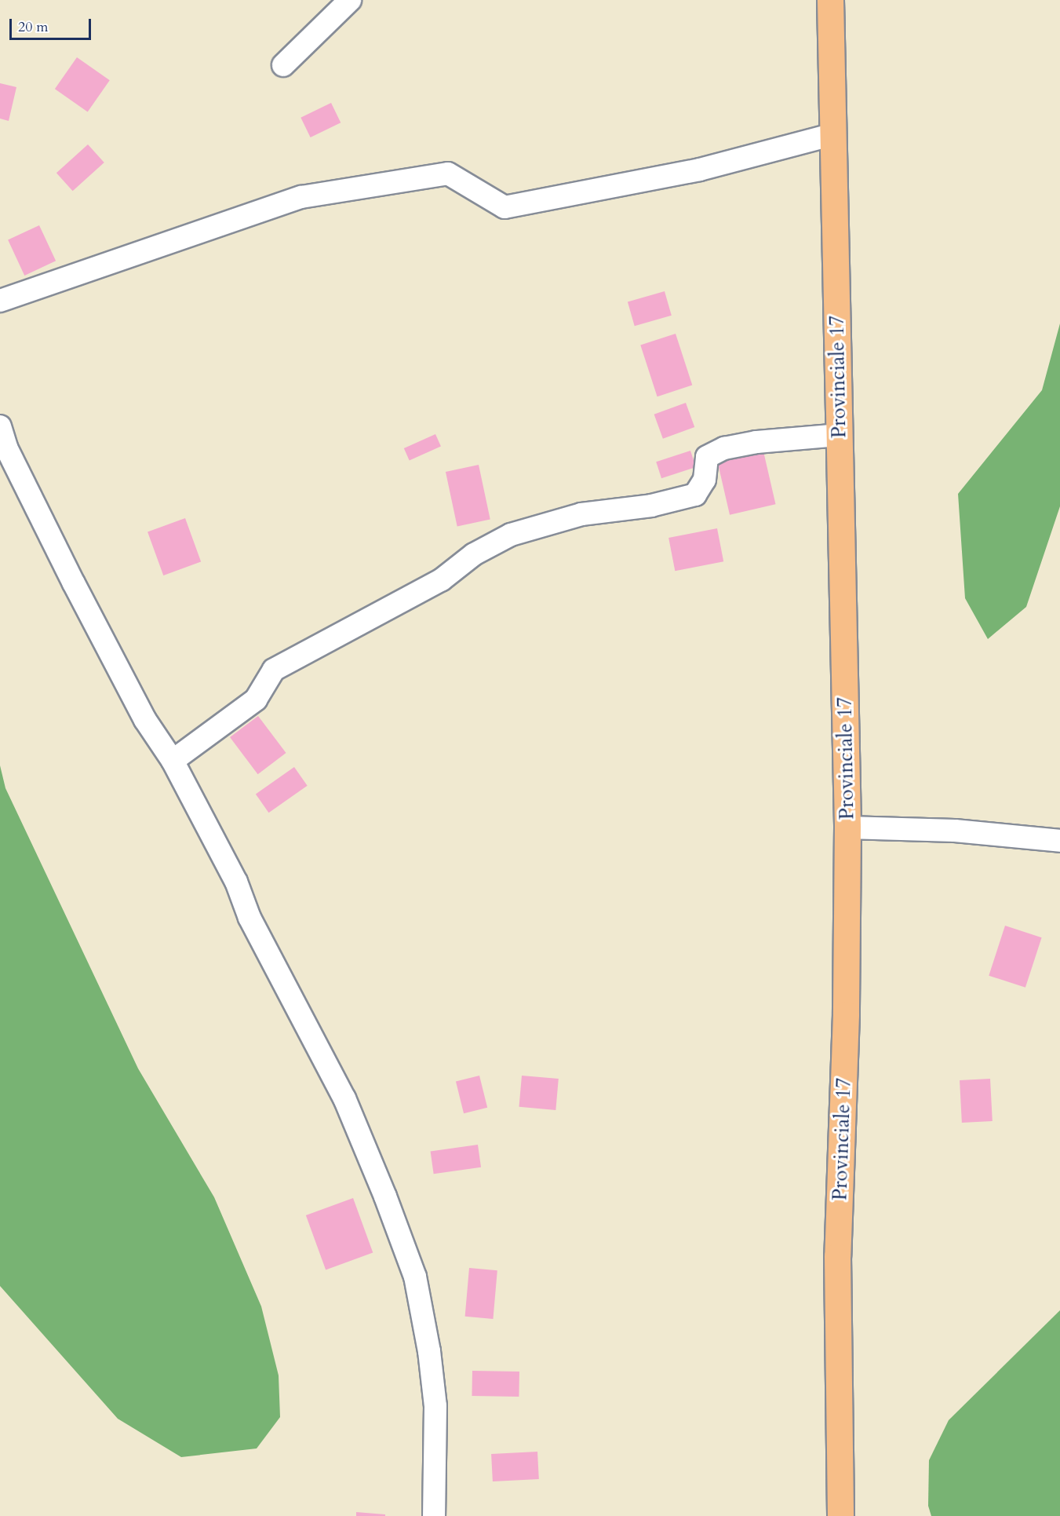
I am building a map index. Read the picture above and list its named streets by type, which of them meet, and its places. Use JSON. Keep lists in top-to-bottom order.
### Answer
{
  "streets": {
    "main road": ["Provinciale 17"]
  },
  "scale_bar": "20 m"
}
